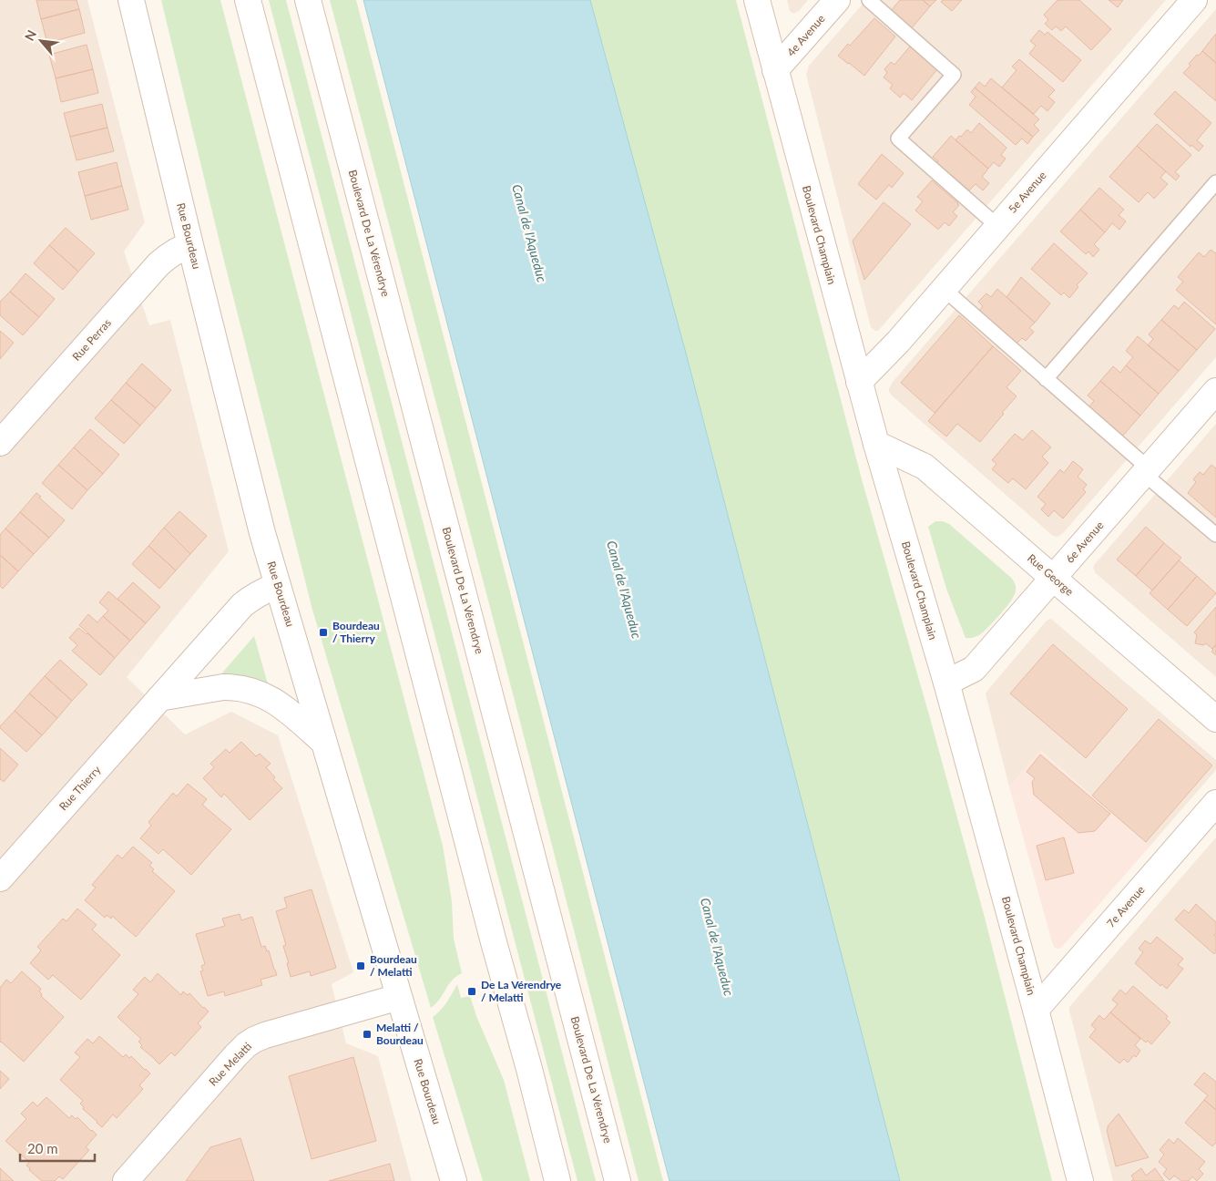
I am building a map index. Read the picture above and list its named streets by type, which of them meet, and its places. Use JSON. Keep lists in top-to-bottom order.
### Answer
{
  "streets": {
    "street": [
      "4e Avenue",
      "5e Avenue",
      "Boulevard De La Vérendrye",
      "Boulevard Champlain",
      "Rue Bourdeau",
      "Rue Perras",
      "6e Avenue",
      "Rue George",
      "Rue Thierry",
      "7e Avenue",
      "Rue Melatti"
    ]
  },
  "crossings": [
    ["4e Avenue", "Boulevard Champlain"],
    ["5e Avenue", "Boulevard Champlain"],
    ["Boulevard Champlain", "6e Avenue"],
    ["Boulevard Champlain", "Rue George"],
    ["Boulevard Champlain", "7e Avenue"],
    ["Rue Bourdeau", "Rue Perras"],
    ["Rue Bourdeau", "Rue Thierry"],
    ["Rue Bourdeau", "Rue Melatti"],
    ["6e Avenue", "Rue George"]
  ],
  "water": ["Canal de l'Aqueduc"],
  "places": {
    "transit": [
      "Bourdeau / Thierry",
      "Bourdeau / Melatti",
      "De La Vérendrye / Melatti",
      "Melatti / Bourdeau"
    ]
  },
  "scale_bar": "20 m",
  "north": "top left"
}
